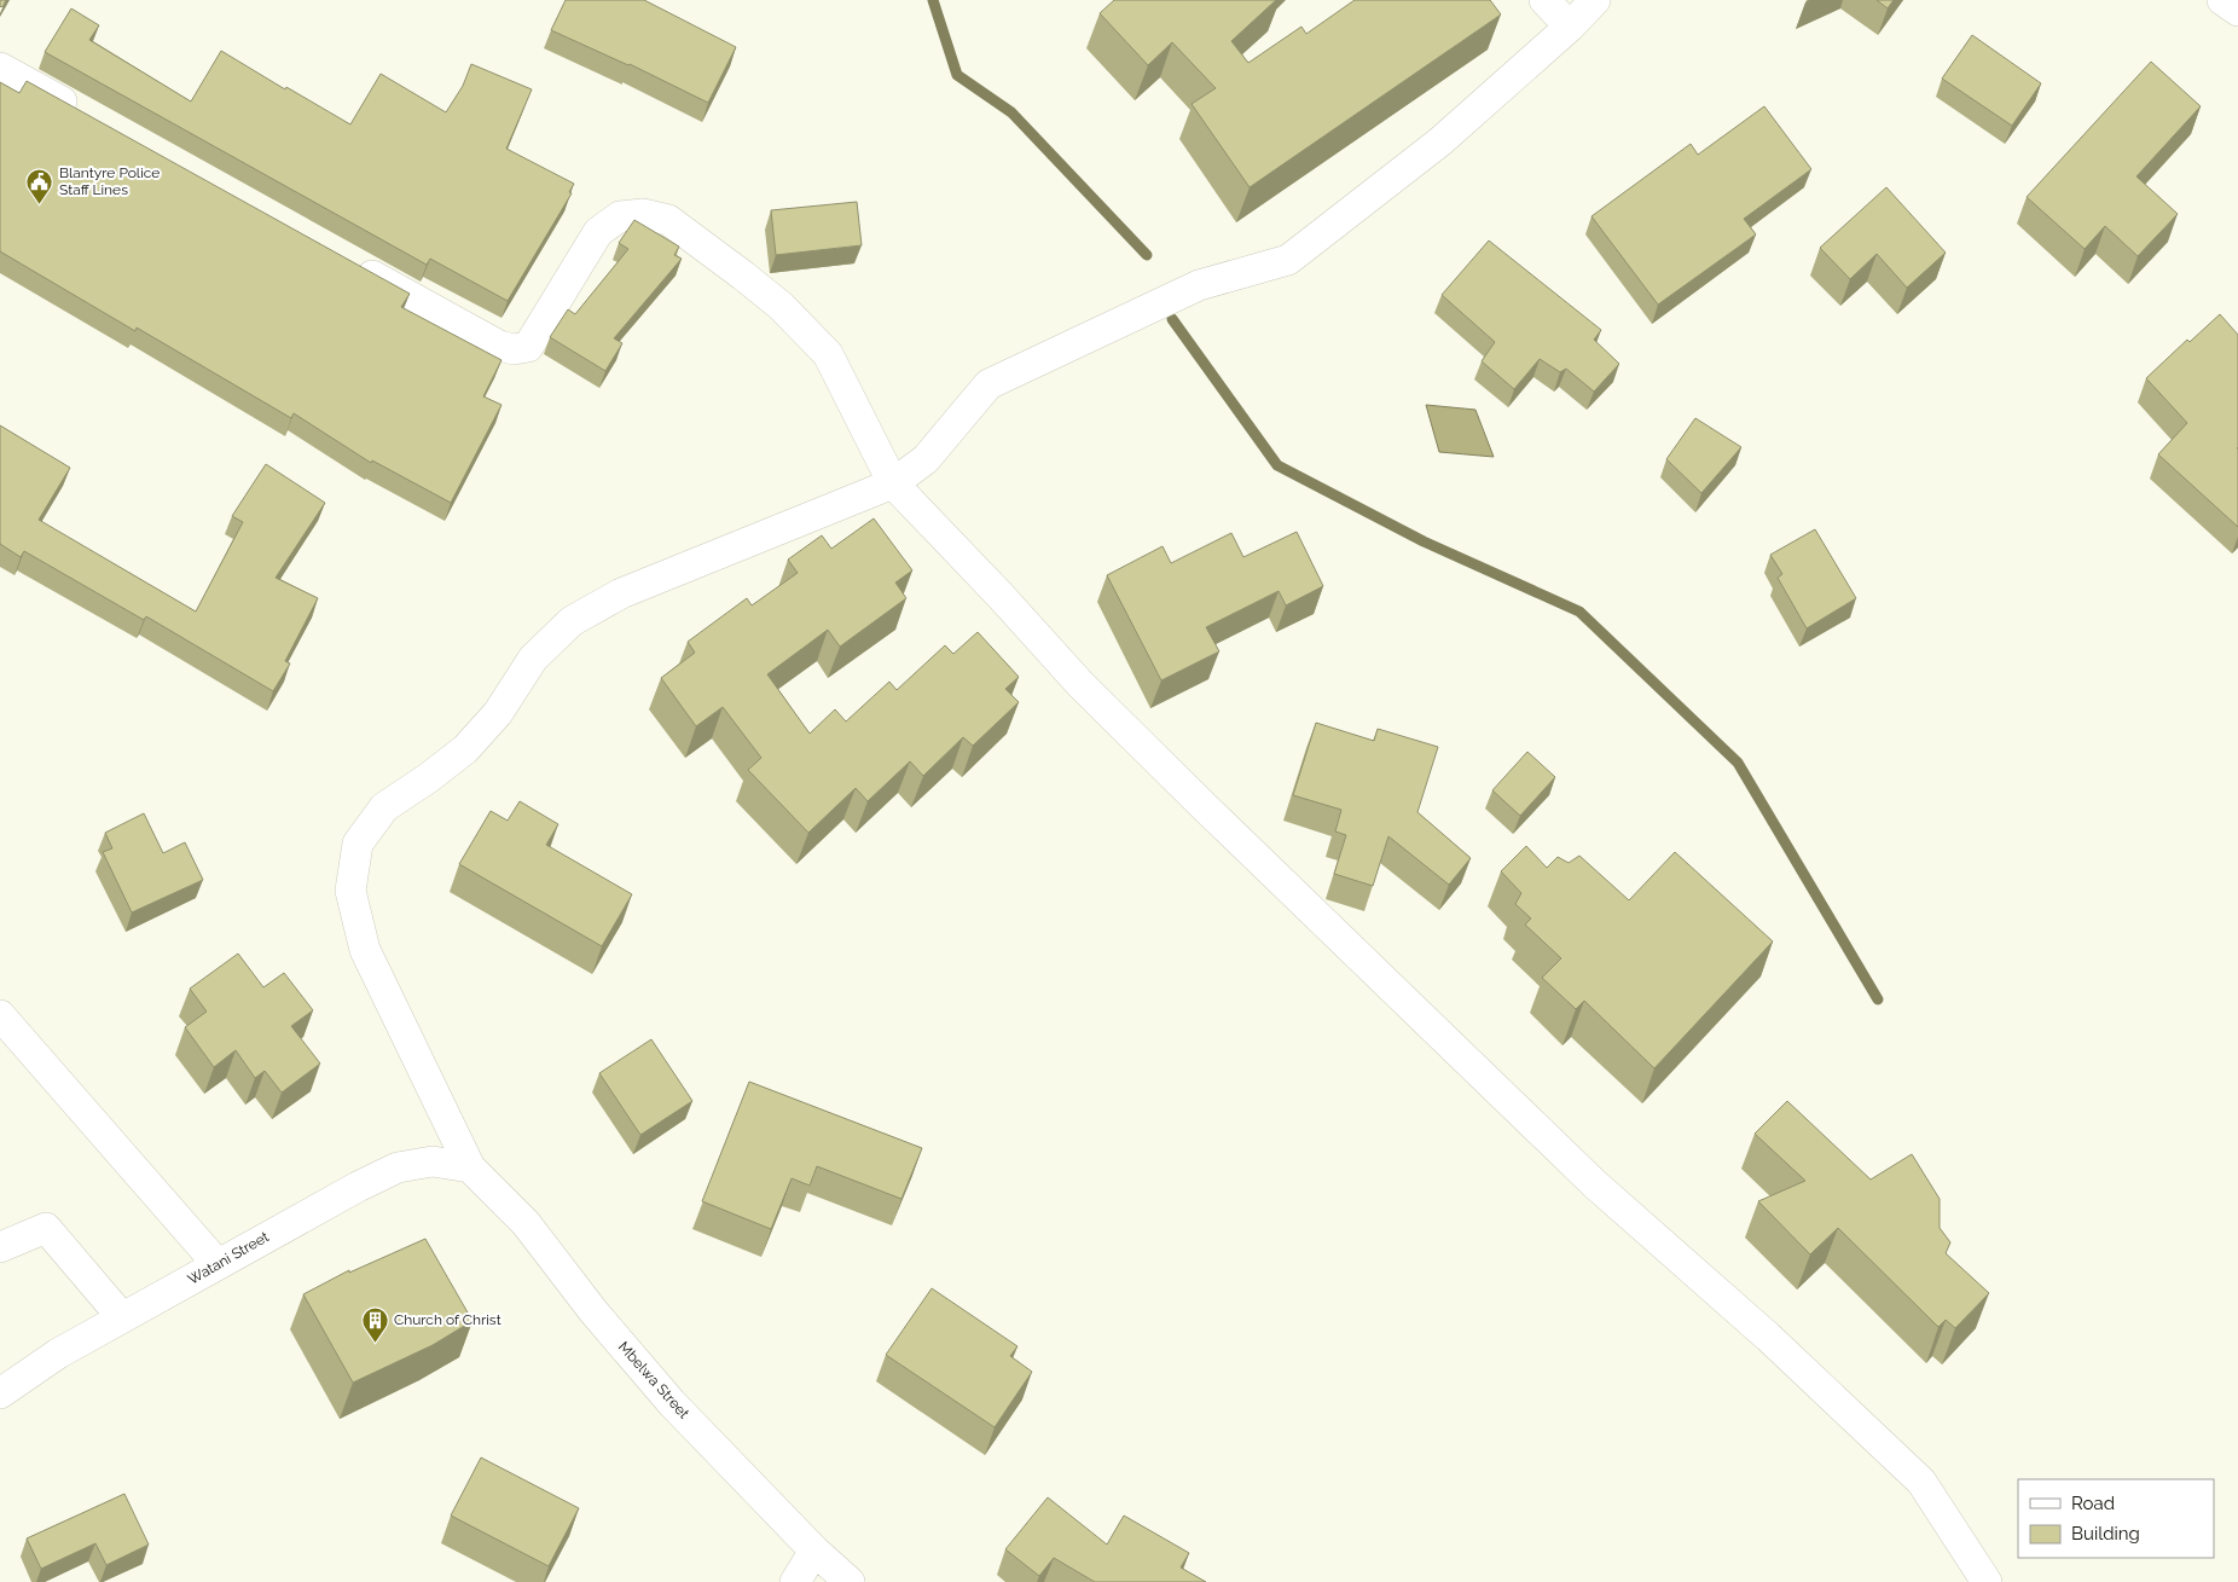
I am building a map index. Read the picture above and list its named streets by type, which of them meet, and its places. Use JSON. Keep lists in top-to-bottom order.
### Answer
{
  "streets": {
    "street": ["Watani Street", "Mbelwa Street"]
  },
  "crossings": [
    ["Watani Street", "Mbelwa Street"]
  ],
  "places": {
    "public building": ["Blantyre Police Staff Lines"],
    "building": ["Church of Christ"]
  },
  "legend": ["Road", "Building"]
}
